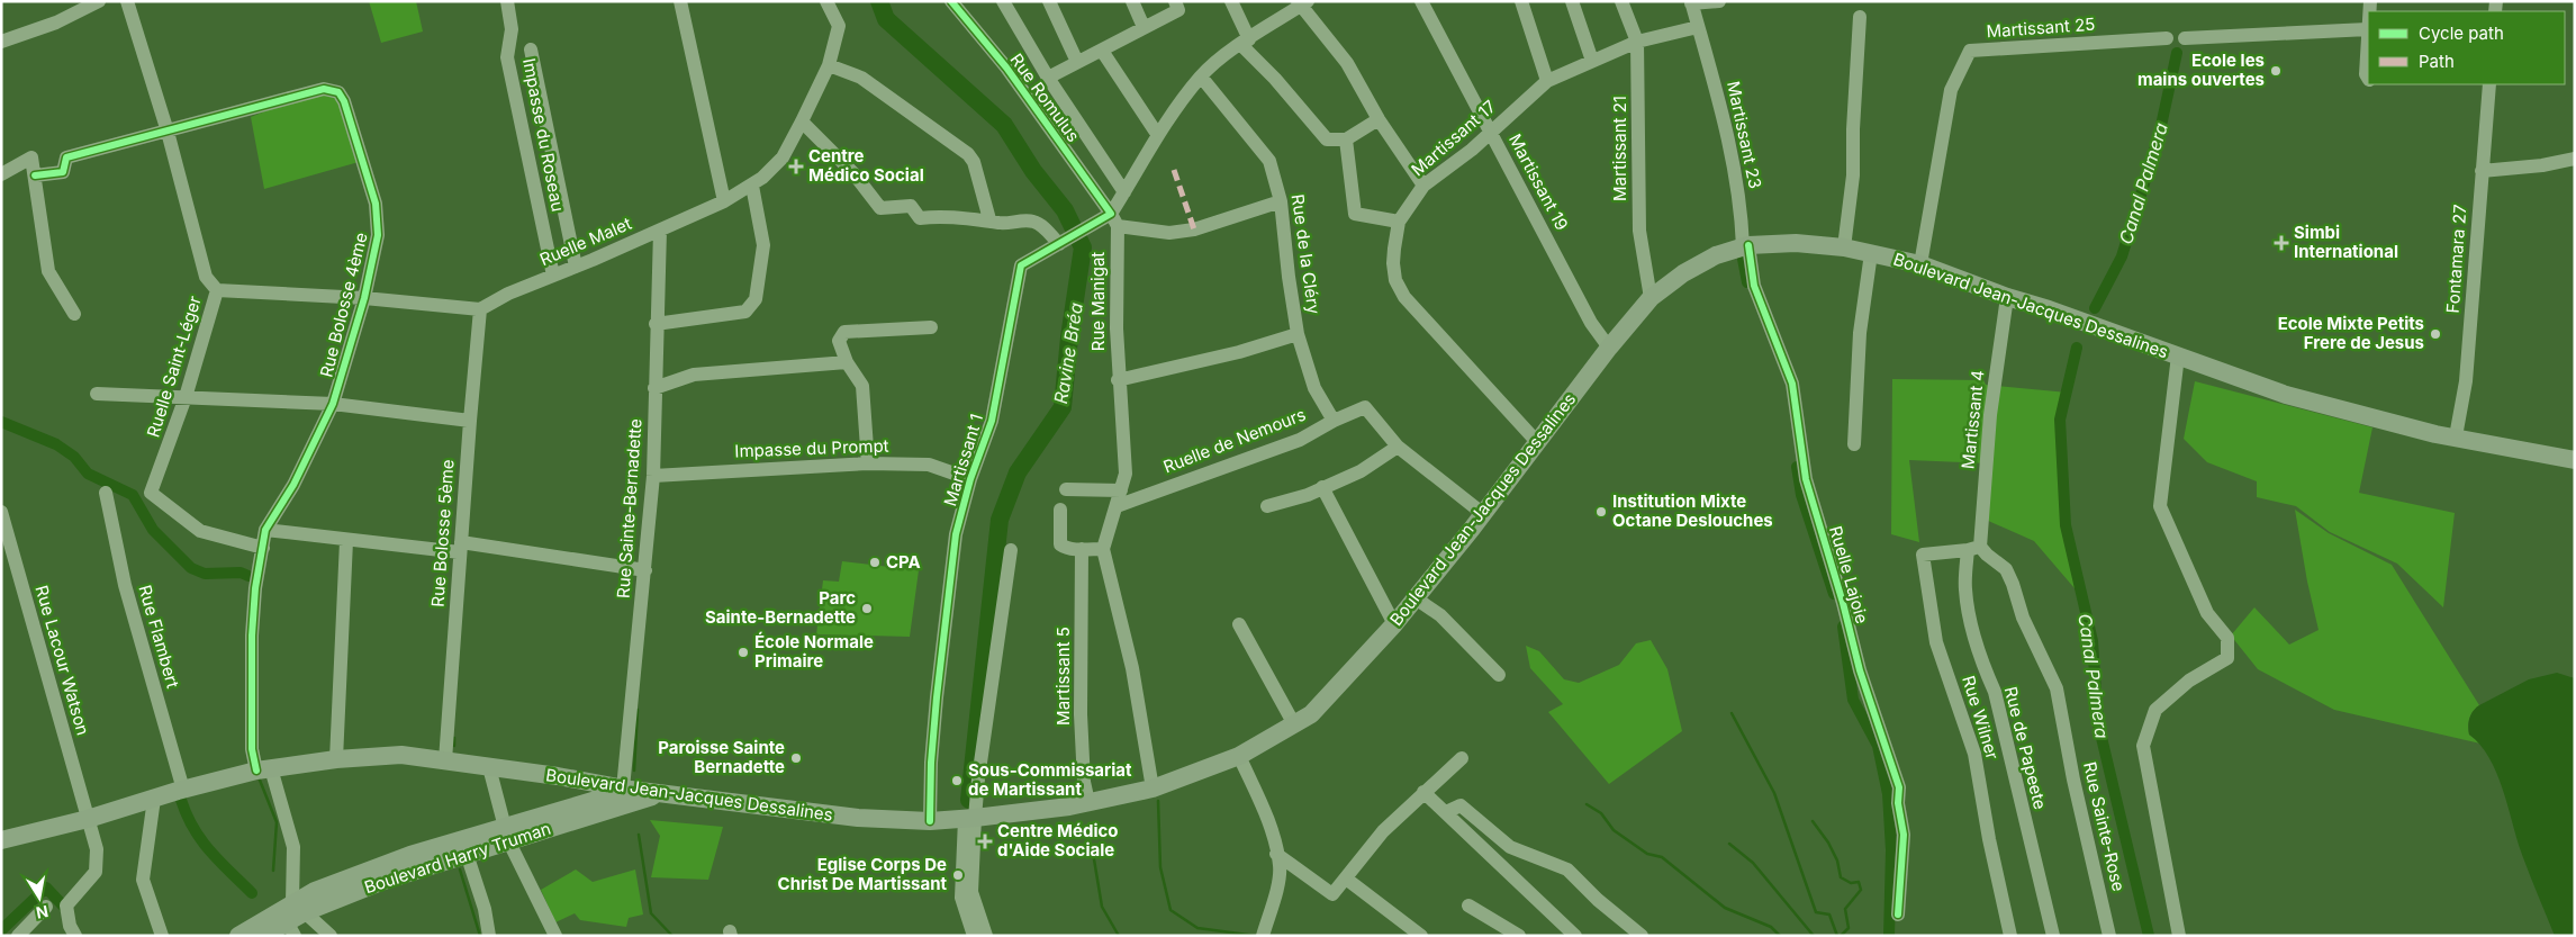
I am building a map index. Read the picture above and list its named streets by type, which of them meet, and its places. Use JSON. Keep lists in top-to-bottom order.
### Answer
{
  "streets": {
    "main road": ["Boulevard Jean-Jacques Dessalines", "Boulevard Harry Truman"],
    "street": [
      "Martissant 25",
      "Rue Romulus",
      "Impasse du Roseau",
      "Martissant 23",
      "Martissant 17",
      "Martissant 21",
      "Martissant 19",
      "Ruelle Malet",
      "Rue de la Cléry",
      "Fontamara 27",
      "Rue Manigat",
      "Rue Bolosse 4ème",
      "Ruelle Saint-Léger",
      "Martissant 4",
      "Ruelle de Nemours",
      "Impasse du Prompt",
      "Martissant 1",
      "Rue Sainte-Bernadette",
      "Rue Bolosse 5ème",
      "Ruelle Lajoie",
      "Rue Flambert",
      "Rue Lacour Watson",
      "Martissant 5",
      "Rue Wilner",
      "Rue de Papeete",
      "Rue Sainte-Rose"
    ]
  },
  "crossings": [
    ["Martissant 25", "Boulevard Jean-Jacques Dessalines"],
    ["Rue Romulus", "Rue Manigat"],
    ["Impasse du Roseau", "Ruelle Malet"],
    ["Martissant 23", "Martissant 17"],
    ["Martissant 23", "Boulevard Jean-Jacques Dessalines"],
    ["Martissant 23", "Ruelle Lajoie"],
    ["Martissant 17", "Martissant 21"],
    ["Martissant 17", "Martissant 19"],
    ["Martissant 17", "Boulevard Jean-Jacques Dessalines"],
    ["Martissant 21", "Boulevard Jean-Jacques Dessalines"],
    ["Martissant 19", "Boulevard Jean-Jacques Dessalines"],
    ["Ruelle Malet", "Rue Sainte-Bernadette"],
    ["Ruelle Malet", "Rue Bolosse 5ème"],
    ["Rue de la Cléry", "Ruelle de Nemours"],
    ["Fontamara 27", "Boulevard Jean-Jacques Dessalines"],
    ["Rue Manigat", "Ruelle de Nemours"],
    ["Rue Bolosse 4ème", "Boulevard Jean-Jacques Dessalines"],
    ["Rue Bolosse 4ème", "Ruelle Saint-Léger"],
    ["Rue Bolosse 4ème", "Boulevard Harry Truman"],
    ["Boulevard Jean-Jacques Dessalines", "Martissant 4"],
    ["Boulevard Jean-Jacques Dessalines", "Martissant 1"],
    ["Boulevard Jean-Jacques Dessalines", "Rue Sainte-Bernadette"],
    ["Boulevard Jean-Jacques Dessalines", "Rue Bolosse 5ème"],
    ["Boulevard Jean-Jacques Dessalines", "Ruelle Lajoie"],
    ["Boulevard Jean-Jacques Dessalines", "Rue Flambert"],
    ["Boulevard Jean-Jacques Dessalines", "Rue Lacour Watson"],
    ["Boulevard Jean-Jacques Dessalines", "Martissant 5"],
    ["Boulevard Jean-Jacques Dessalines", "Boulevard Harry Truman"],
    ["Martissant 4", "Rue Wilner"],
    ["Martissant 4", "Rue de Papeete"],
    ["Martissant 4", "Rue Sainte-Rose"],
    ["Impasse du Prompt", "Martissant 1"],
    ["Impasse du Prompt", "Rue Sainte-Bernadette"],
    ["Rue Sainte-Bernadette", "Boulevard Harry Truman"],
    ["Rue Wilner", "Rue de Papeete"],
    ["Rue Wilner", "Rue Sainte-Rose"],
    ["Rue de Papeete", "Rue Sainte-Rose"]
  ],
  "water": ["Canal Palmera", "Ravine Bréa"],
  "places": {
    "other": [
      "Ecole les mains ouvertes",
      "Ecole Mixte Petits Frere de Jesus",
      "Institution Mixte Octane Deslouches",
      "CPA",
      "Parc Sainte-Bernadette",
      "École Normale Primaire",
      "Paroisse Sainte Bernadette",
      "Sous-Commissariat de Martissant",
      "Eglise Corps De Christ De Martissant"
    ],
    "health": ["Centre Médico Social", "Simbi International", "Centre Médico d'Aide Sociale"]
  },
  "legend": ["Cycle path", "Path"],
  "north": "bottom"
}
